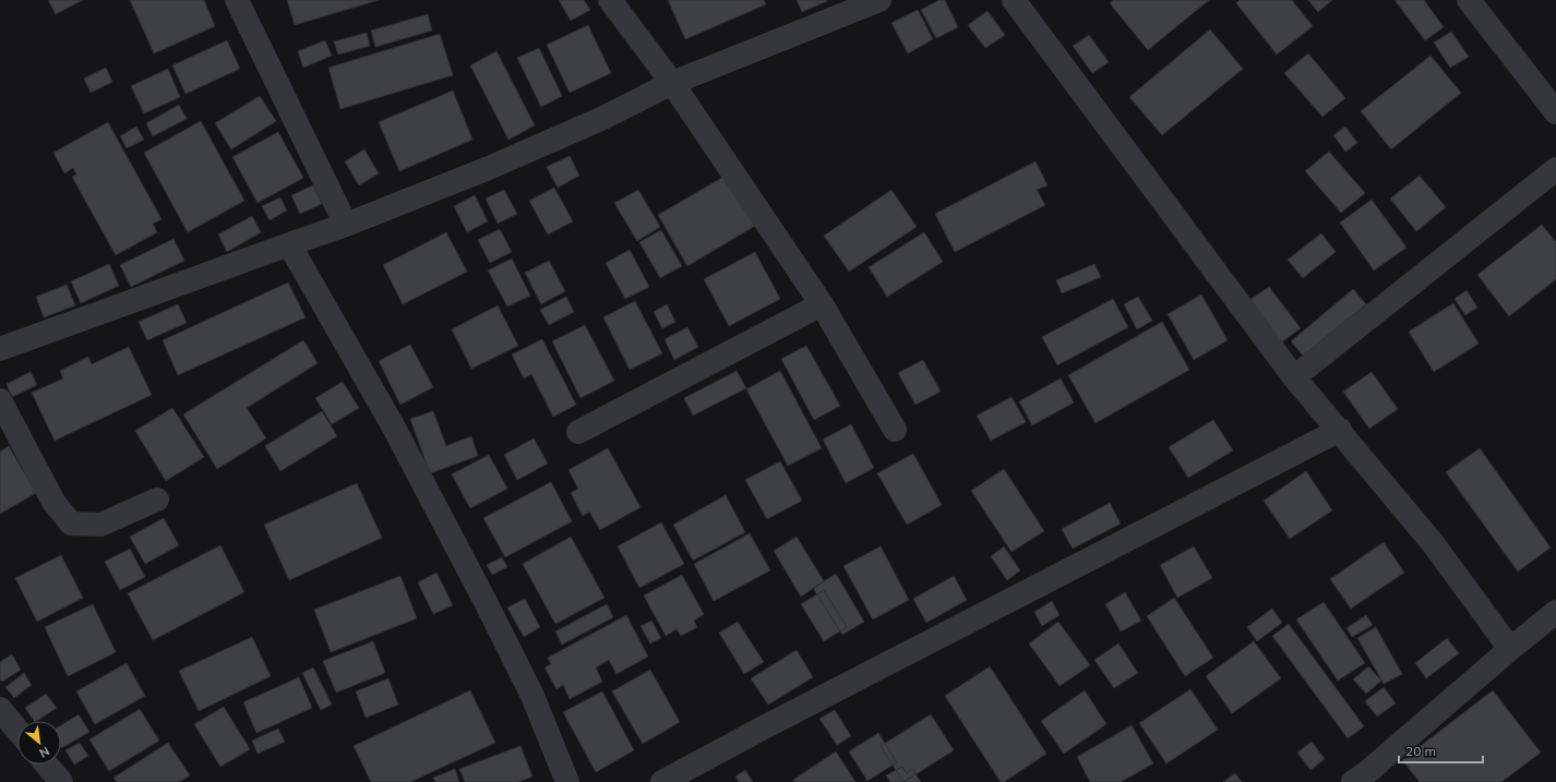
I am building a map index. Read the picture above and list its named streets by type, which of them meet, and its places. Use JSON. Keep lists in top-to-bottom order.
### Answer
{
  "scale_bar": "20 m",
  "north": "bottom right"
}
